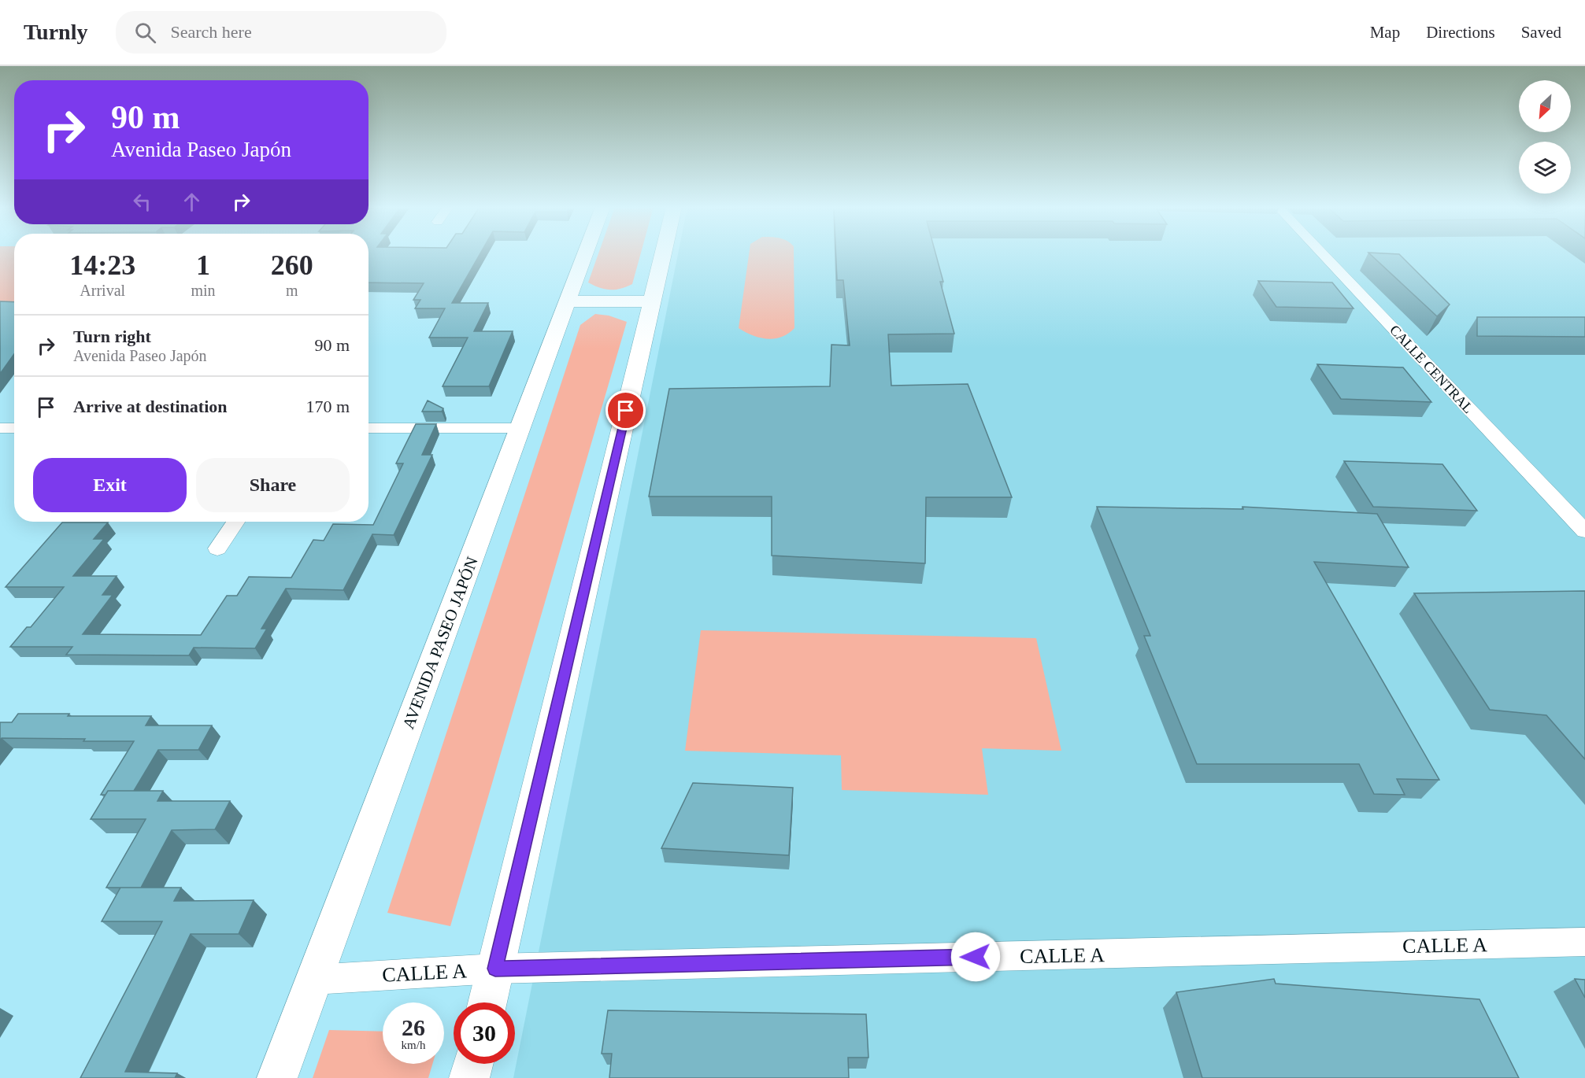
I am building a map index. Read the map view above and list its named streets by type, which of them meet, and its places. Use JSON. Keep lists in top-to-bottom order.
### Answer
{
  "streets": {
    "main road": ["AVENIDA PASEO JAPÓN"],
    "street": ["CALLE CENTRAL", "CALLE A"]
  },
  "crossings": [
    ["AVENIDA PASEO JAPÓN", "CALLE A"]
  ],
  "north": "bottom left",
  "page": {
    "header": "Turnly",
    "search": "Search here",
    "nav": ["Map", "Directions", "Saved"],
    "turn": ["90 m", "Avenida Paseo Japón"],
    "eta": [
      "14:23",
      "Arrival",
      "1",
      "min",
      "260",
      "m"
    ],
    "list": [
      {
        "name": "Turn right",
        "note": "Avenida Paseo Japón",
        "value": "90 m"
      },
      {
        "name": "Arrive at destination",
        "value": "170 m"
      }
    ],
    "buttons": ["Exit", "Share"],
    "speed": "26 km/h",
    "limit": "30"
  }
}
